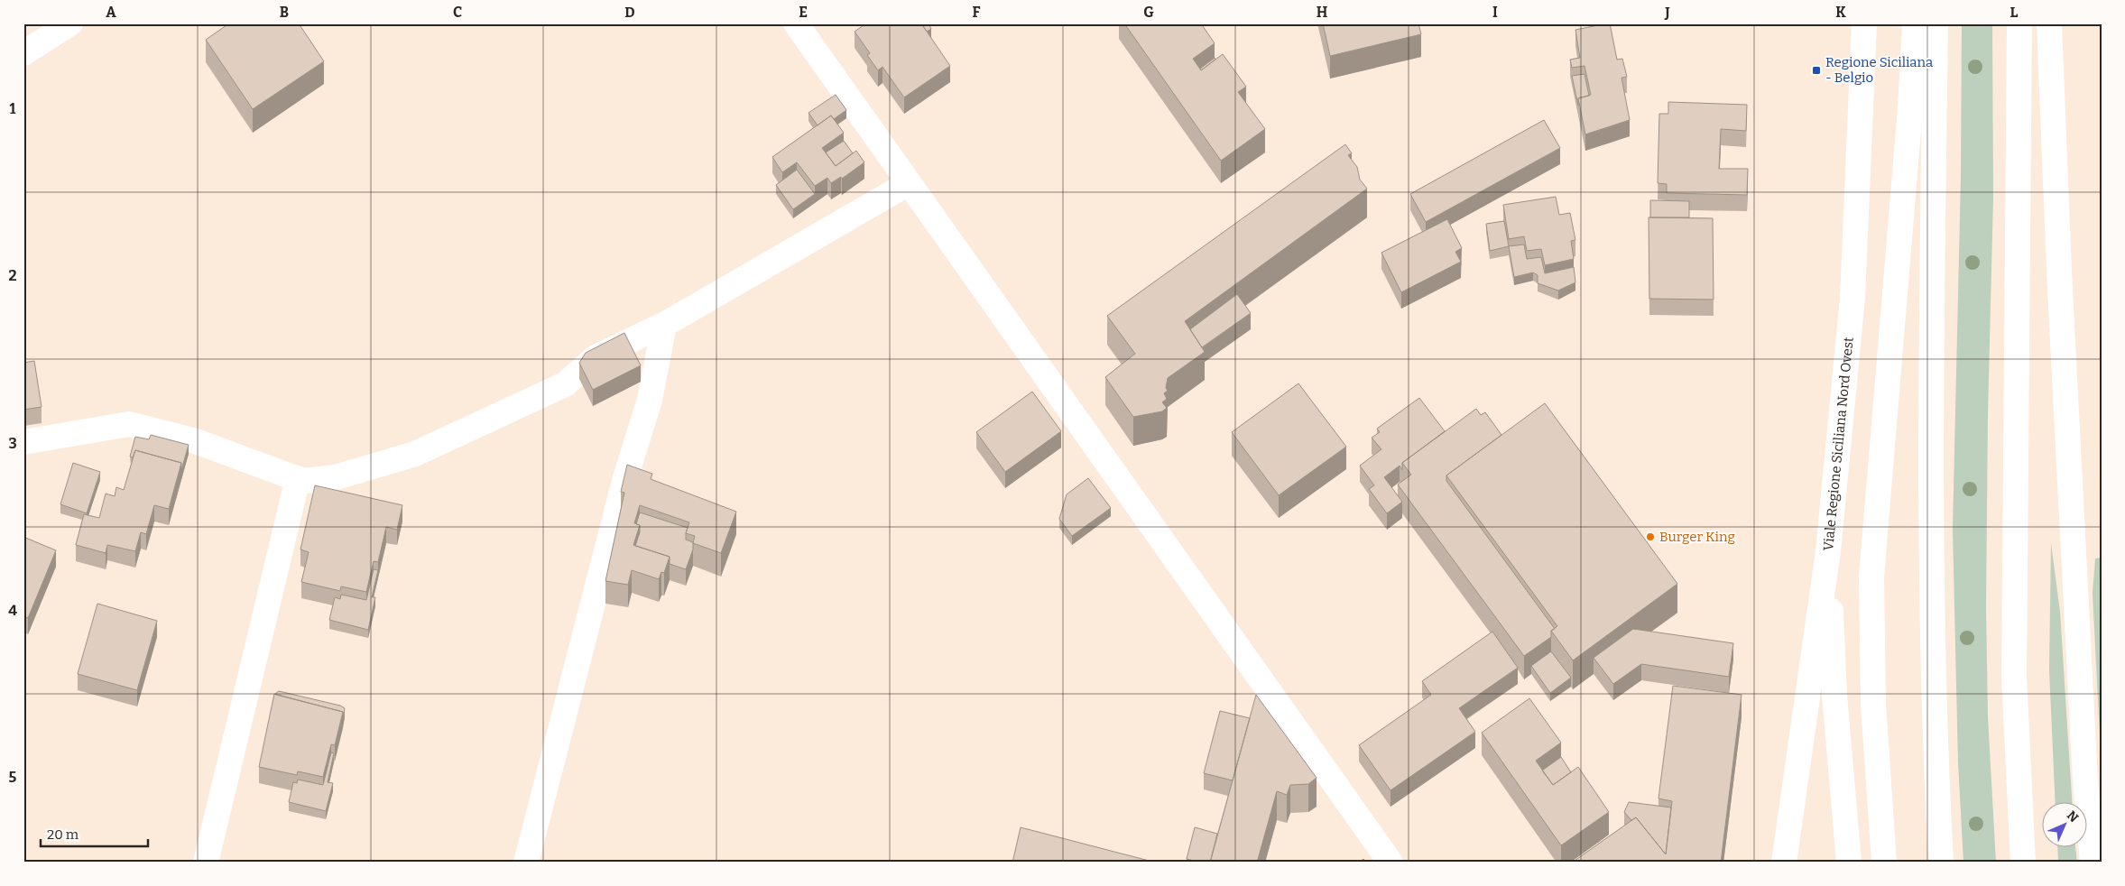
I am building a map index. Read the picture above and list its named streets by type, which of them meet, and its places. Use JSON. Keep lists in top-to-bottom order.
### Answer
{
  "streets": {
    "street": ["Viale Regione Siciliana Nord Ovest"]
  },
  "places": {
    "transit": ["Regione Siciliana - Belgio"],
    "other": ["Burger King"]
  },
  "scale_bar": "20 m",
  "north": "top right",
  "grid": {
    "columns": [
      "A",
      "B",
      "C",
      "D",
      "E",
      "F",
      "G",
      "H",
      "I",
      "J",
      "K",
      "L"
    ],
    "rows": [
      "1",
      "2",
      "3",
      "4",
      "5"
    ]
  }
}
